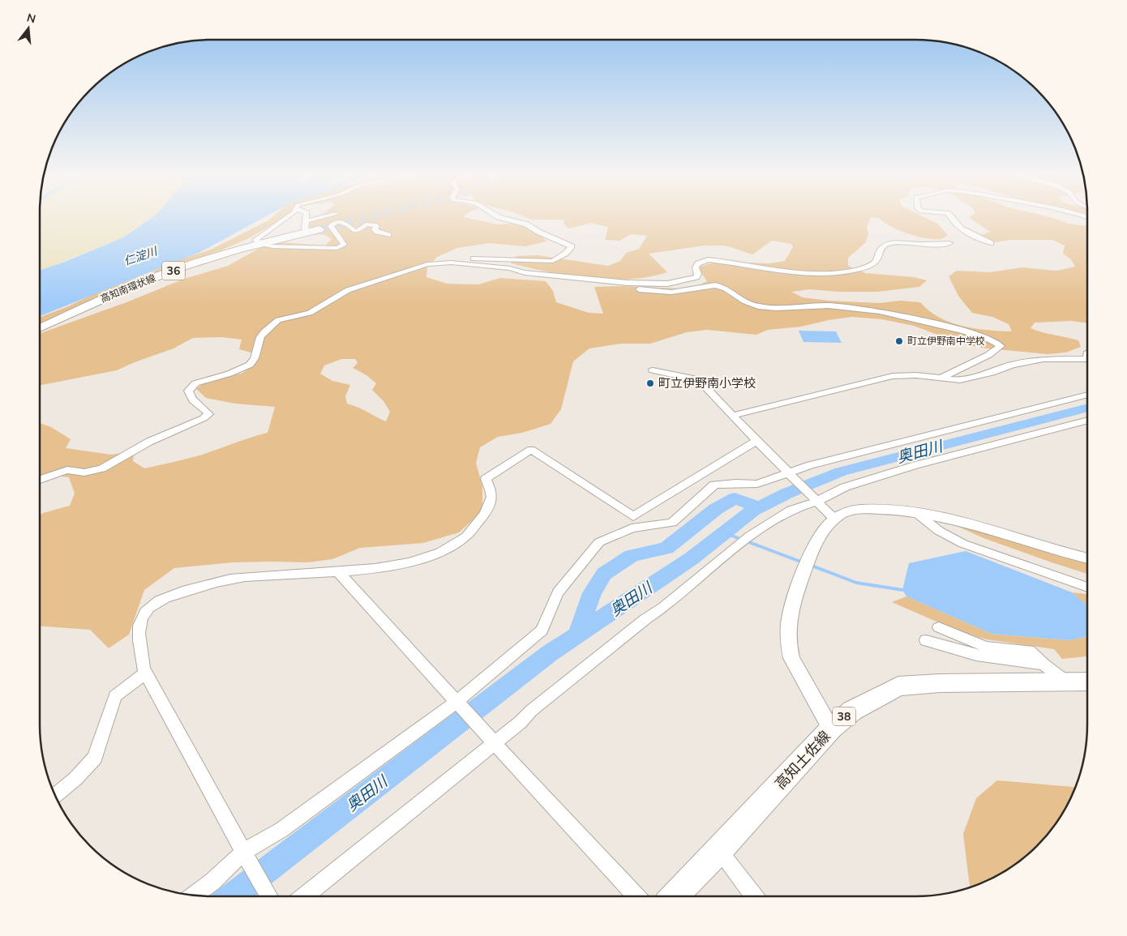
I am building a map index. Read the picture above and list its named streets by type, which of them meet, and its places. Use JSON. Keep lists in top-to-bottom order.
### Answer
{
  "streets": {
    "main road": [
      "36",
      "高知南環状線",
      "38",
      "高知土佐線"
    ]
  },
  "water": ["仁淀川", "奥田川"],
  "places": ["町立伊野南中学校", "町立伊野南小学校"],
  "north": "top"
}
